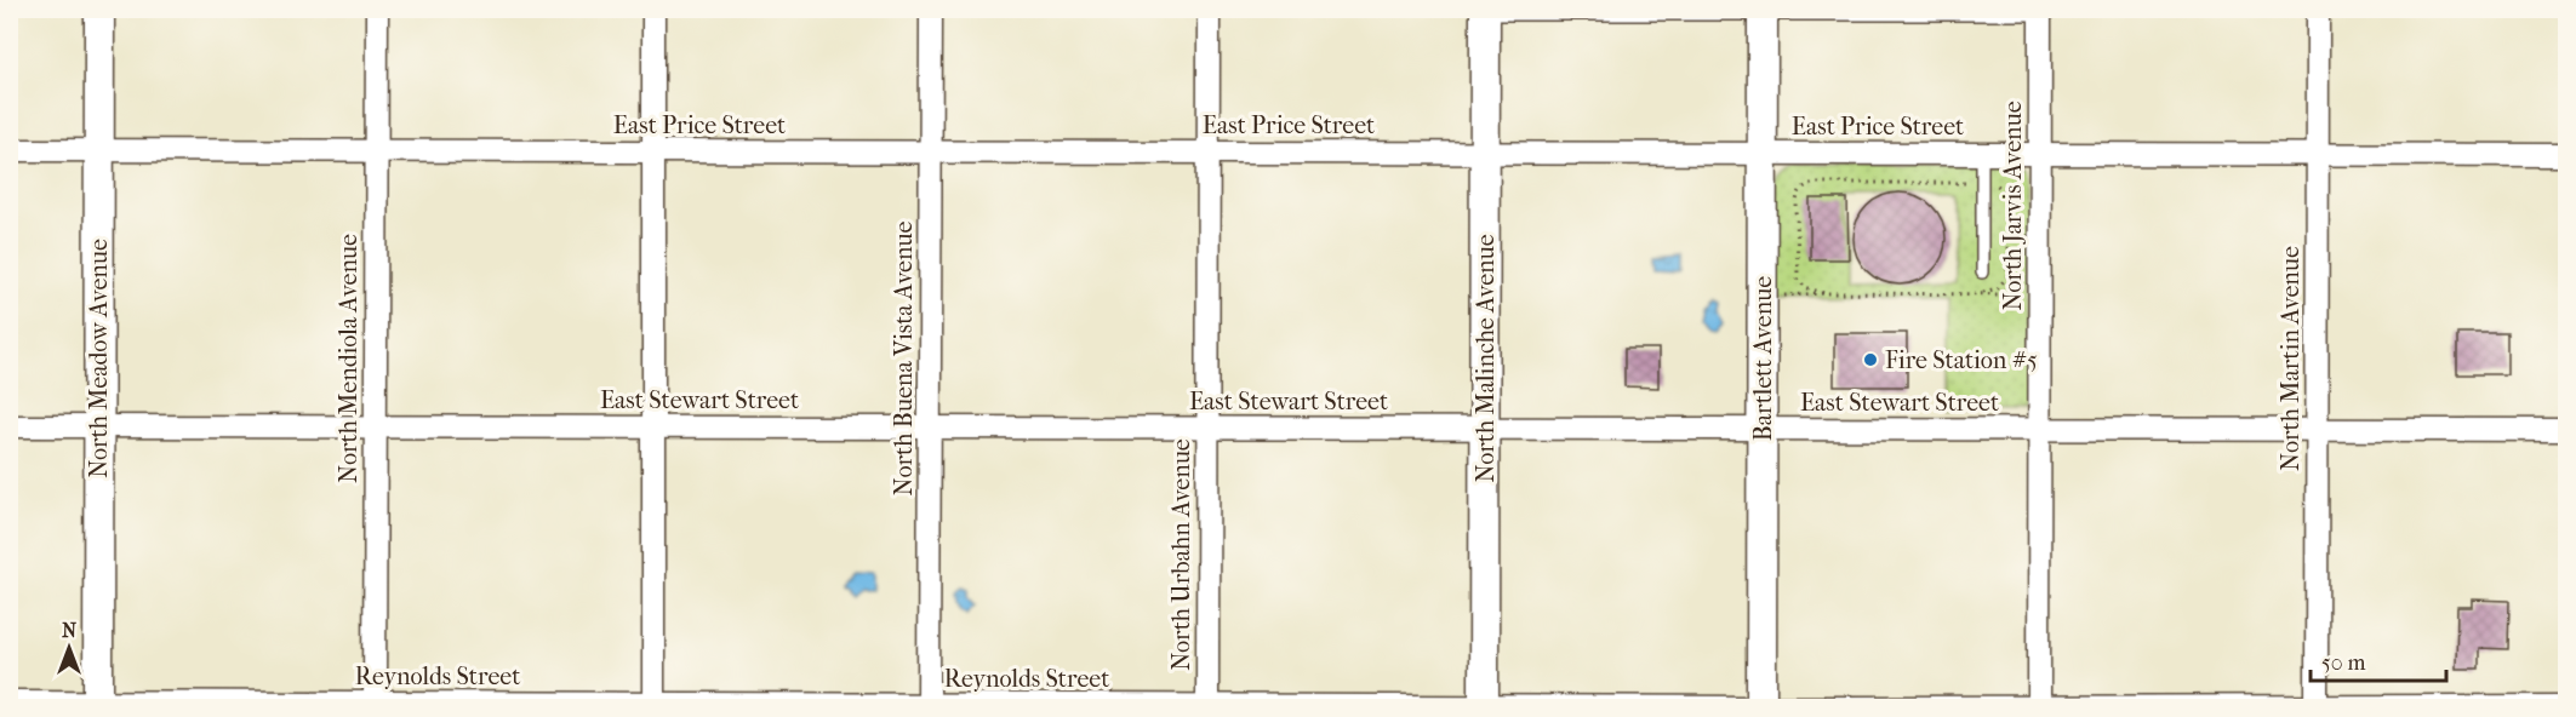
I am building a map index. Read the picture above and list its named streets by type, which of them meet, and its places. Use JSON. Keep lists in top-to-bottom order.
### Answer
{
  "streets": {
    "main road": ["North Meadow Avenue", "North Malinche Avenue", "Bartlett Avenue"],
    "street": [
      "East Price Street",
      "North Jarvis Avenue",
      "North Mendiola Avenue",
      "North Buena Vista Avenue",
      "North Martin Avenue",
      "East Stewart Street",
      "North Urbahn Avenue",
      "Reynolds Street"
    ]
  },
  "crossings": [
    ["East Price Street", "North Jarvis Avenue"],
    ["East Price Street", "North Meadow Avenue"],
    ["East Price Street", "North Mendiola Avenue"],
    ["East Price Street", "North Buena Vista Avenue"],
    ["East Price Street", "North Malinche Avenue"],
    ["East Price Street", "Bartlett Avenue"],
    ["East Price Street", "North Martin Avenue"],
    ["East Price Street", "North Urbahn Avenue"],
    ["North Jarvis Avenue", "East Stewart Street"],
    ["North Jarvis Avenue", "Reynolds Street"],
    ["North Meadow Avenue", "East Stewart Street"],
    ["North Meadow Avenue", "Reynolds Street"],
    ["North Mendiola Avenue", "East Stewart Street"],
    ["North Mendiola Avenue", "Reynolds Street"],
    ["North Buena Vista Avenue", "East Stewart Street"],
    ["North Buena Vista Avenue", "Reynolds Street"],
    ["North Malinche Avenue", "East Stewart Street"],
    ["North Malinche Avenue", "Reynolds Street"],
    ["Bartlett Avenue", "East Stewart Street"],
    ["Bartlett Avenue", "Reynolds Street"],
    ["North Martin Avenue", "East Stewart Street"],
    ["North Martin Avenue", "Reynolds Street"],
    ["East Stewart Street", "North Urbahn Avenue"],
    ["North Urbahn Avenue", "Reynolds Street"]
  ],
  "places": ["Fire Station #5"],
  "scale_bar": "50 m",
  "north": "top"
}
